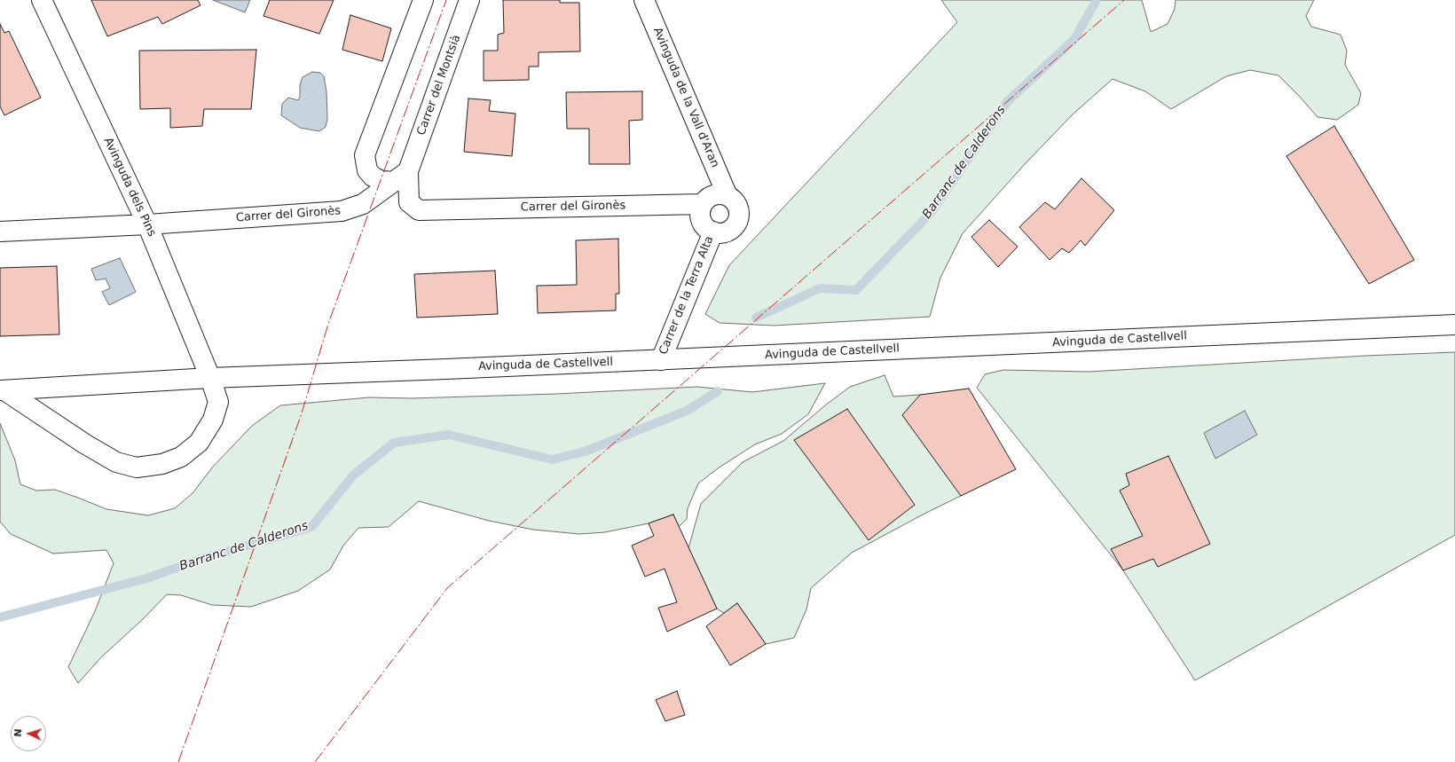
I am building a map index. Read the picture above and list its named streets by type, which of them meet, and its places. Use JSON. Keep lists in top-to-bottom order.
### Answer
{
  "streets": {
    "street": [
      "Carrer del Montsià",
      "Avinguda de la Vall d'Aran",
      "Avinguda dels Pins",
      "Carrer del Gironès",
      "Carrer de la Terra Alta",
      "Avinguda de Castellvell"
    ]
  },
  "crossings": [
    ["Carrer del Montsià", "Carrer del Gironès"],
    ["Avinguda de la Vall d'Aran", "Carrer del Gironès"],
    ["Avinguda de la Vall d'Aran", "Carrer de la Terra Alta"],
    ["Avinguda dels Pins", "Carrer del Gironès"],
    ["Avinguda dels Pins", "Avinguda de Castellvell"],
    ["Carrer del Gironès", "Carrer de la Terra Alta"],
    ["Carrer de la Terra Alta", "Avinguda de Castellvell"]
  ],
  "water": ["Barranc de Calderons"],
  "north": "left"
}
